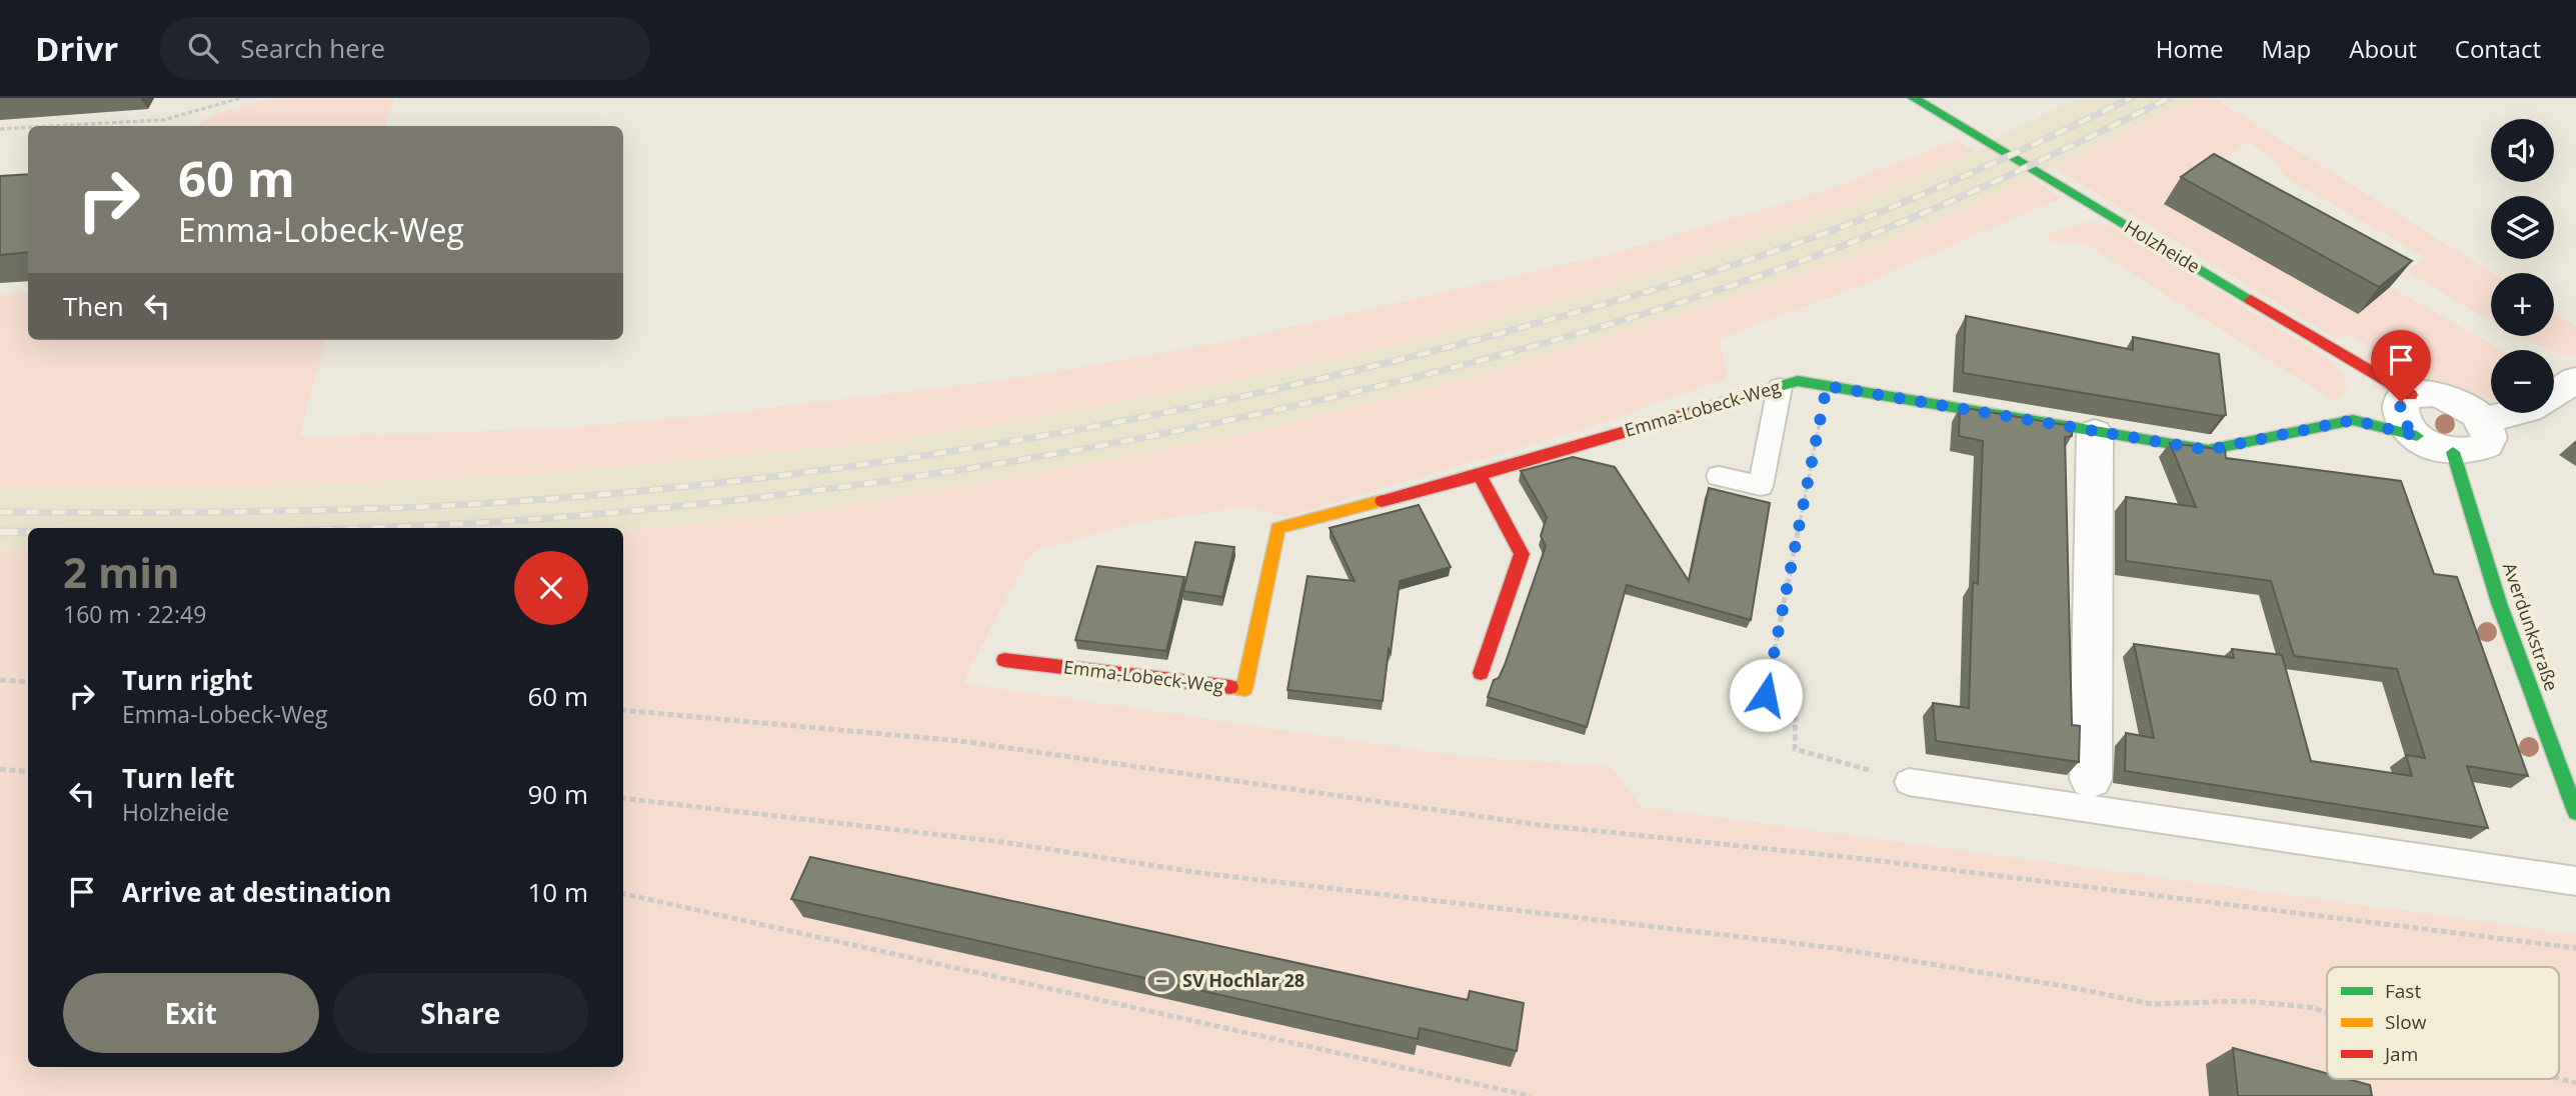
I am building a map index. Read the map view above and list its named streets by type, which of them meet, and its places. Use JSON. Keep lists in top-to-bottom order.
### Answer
{
  "streets": {
    "street": ["Holzheide", "Emma-Lobeck-Weg", "Averdunkstraße"]
  },
  "places": {
    "sports": ["SV Hochlar 28"]
  },
  "legend": ["Fast", "Slow", "Jam"],
  "page": {
    "header": "Drivr",
    "search": "Search here",
    "nav": [
      "Home",
      "Map",
      "About",
      "Contact"
    ],
    "map_buttons": ["+", "−"],
    "turn": ["60 m", "Emma-Lobeck-Weg"],
    "then": "Then",
    "heading": ["2 min", "160 m · 22:49"],
    "list": [
      {
        "name": "Turn right",
        "note": "Emma-Lobeck-Weg",
        "value": "60 m"
      },
      {
        "name": "Turn left",
        "note": "Holzheide",
        "value": "90 m"
      },
      {
        "name": "Arrive at destination",
        "value": "10 m"
      }
    ],
    "buttons": ["Exit", "Share"]
  }
}
